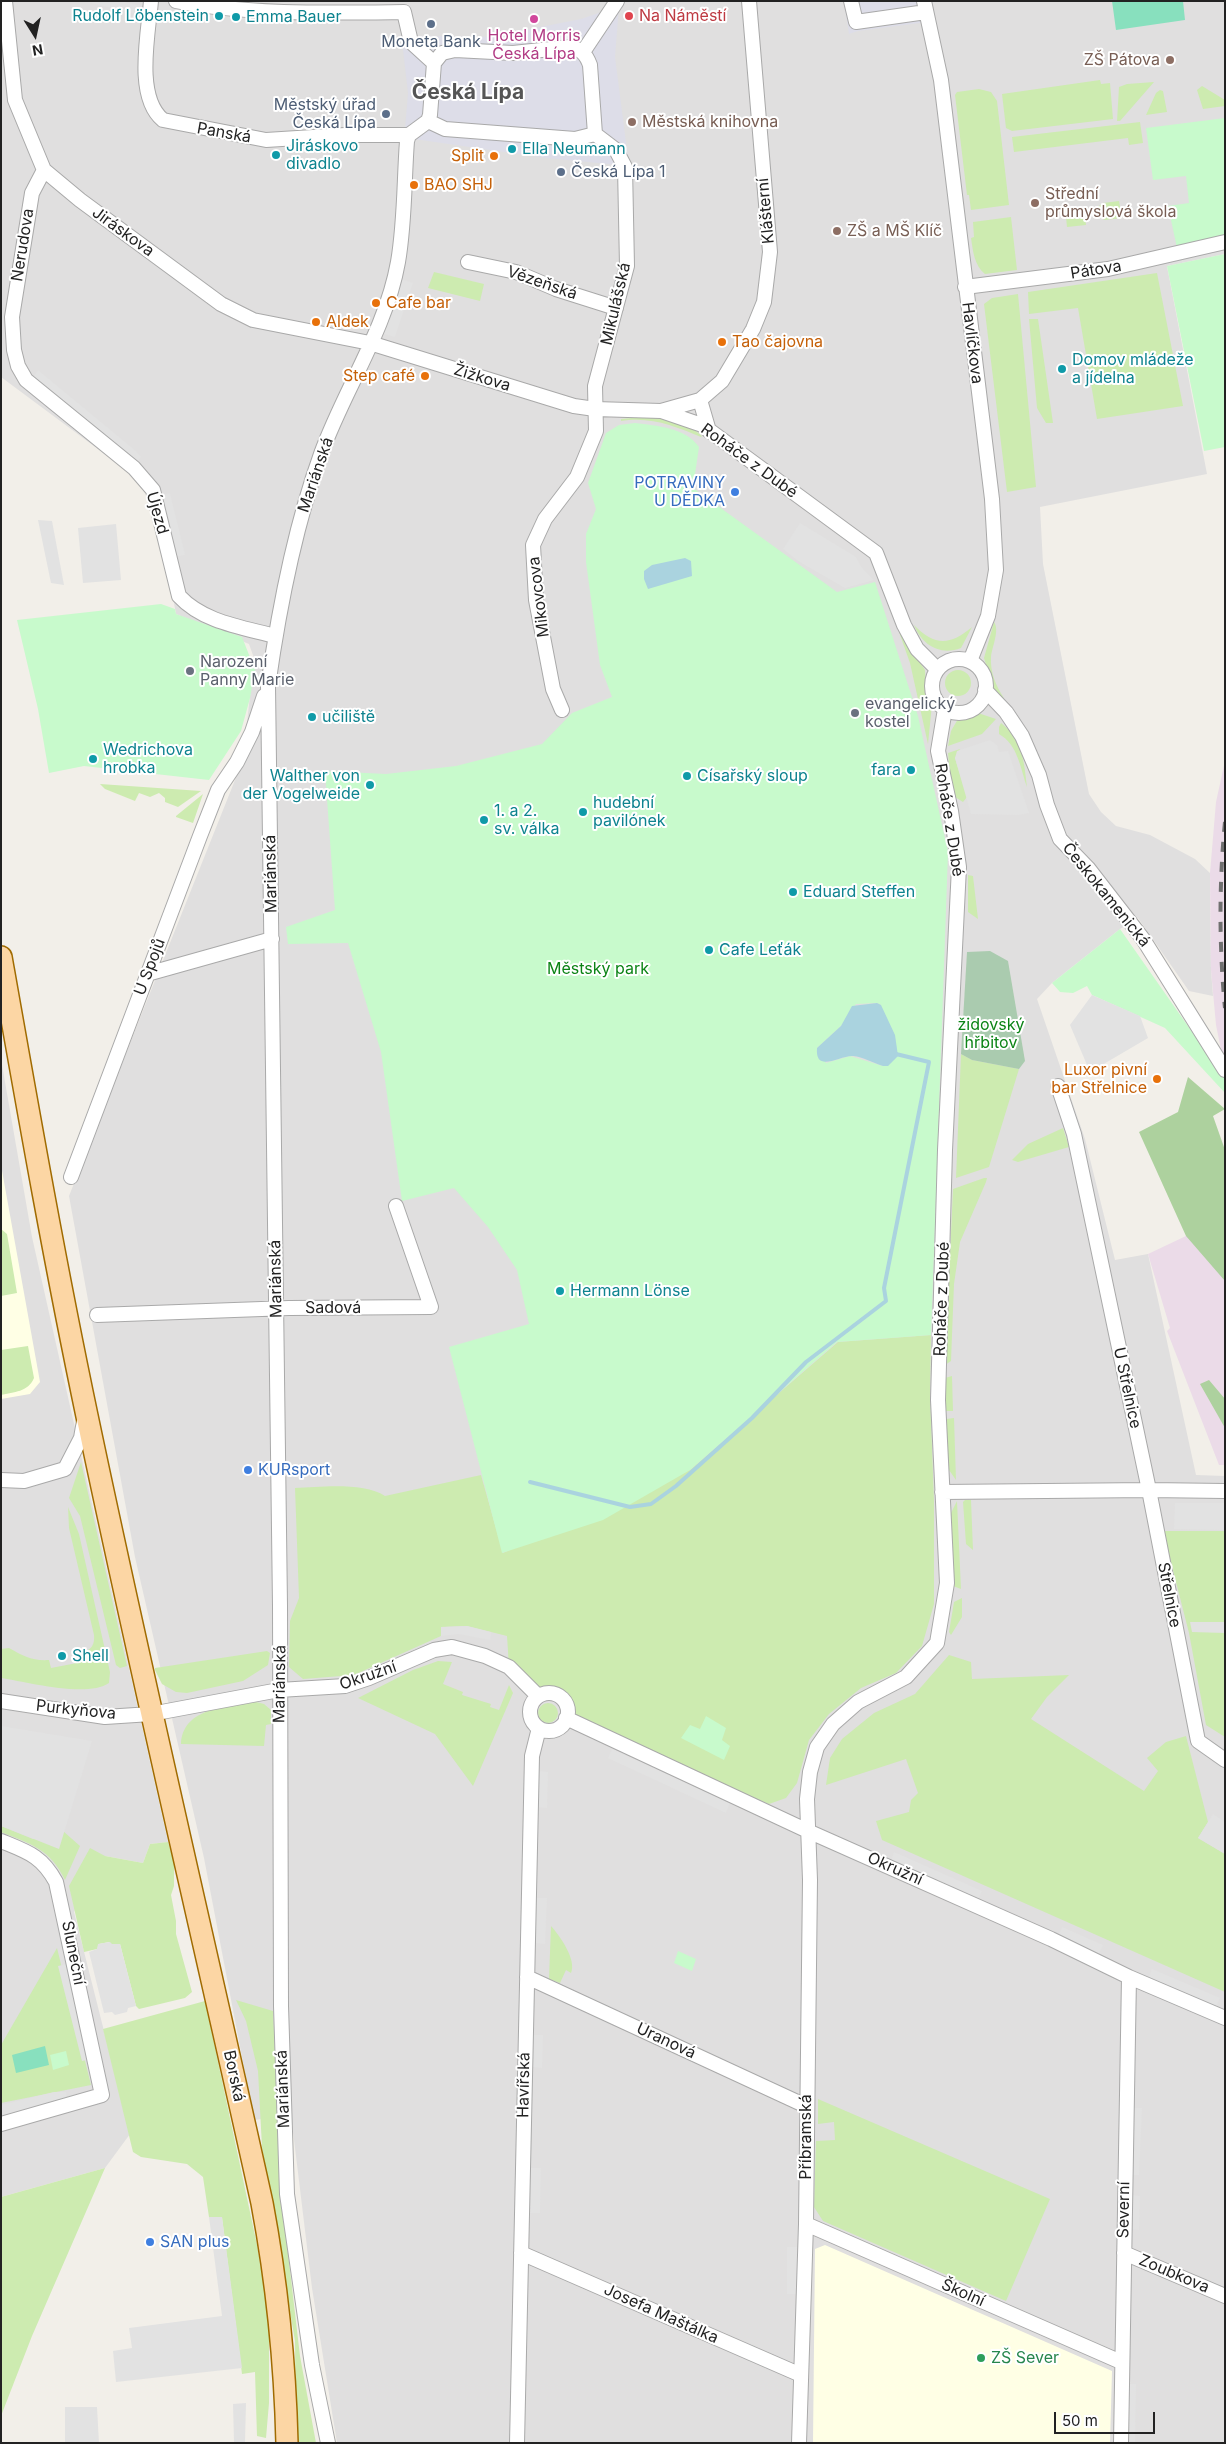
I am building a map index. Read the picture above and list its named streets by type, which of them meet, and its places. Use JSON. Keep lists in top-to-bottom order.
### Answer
{
  "streets": {
    "main road": ["Borská"],
    "street": [
      "Panská",
      "Klášterní",
      "Jiráskova",
      "Nerudova",
      "Pátova",
      "Vězeňská",
      "Mikulášská",
      "Havlíčkova",
      "Žižkova",
      "Roháče z Dubé",
      "Mariánská",
      "Újezd",
      "Mikovcova",
      "Českokamenická",
      "U Spojů",
      "Sadová",
      "U Střelnice",
      "Střelnice",
      "Okružní",
      "Purkyňova",
      "Sluneční",
      "Uranová",
      "Havířská",
      "Příbramská",
      "Severní",
      "Zoubkova",
      "Školní",
      "Josefa Maštálka"
    ]
  },
  "crossings": [
    ["Panská", "Mariánská"],
    ["Klášterní", "Roháče z Dubé"],
    ["Jiráskova", "Nerudova"],
    ["Jiráskova", "Žižkova"],
    ["Jiráskova", "Mariánská"],
    ["Nerudova", "Újezd"],
    ["Pátova", "Havlíčkova"],
    ["Vězeňská", "Mikulášská"],
    ["Mikulášská", "Žižkova"],
    ["Mikulášská", "Roháče z Dubé"],
    ["Mikulášská", "Mikovcova"],
    ["Havlíčkova", "Roháče z Dubé"],
    ["Havlíčkova", "Českokamenická"],
    ["Žižkova", "Roháče z Dubé"],
    ["Žižkova", "Mariánská"],
    ["Žižkova", "Mikovcova"],
    ["Roháče z Dubé", "Mikovcova"],
    ["Roháče z Dubé", "Českokamenická"],
    ["Roháče z Dubé", "Okružní"],
    ["Roháče z Dubé", "Příbramská"],
    ["Mariánská", "Újezd"],
    ["Mariánská", "U Spojů"],
    ["Mariánská", "Sadová"],
    ["Mariánská", "Okružní"],
    ["U Střelnice", "Střelnice"],
    ["Okružní", "Purkyňova"],
    ["Okružní", "Borská"],
    ["Okružní", "Havířská"],
    ["Okružní", "Příbramská"],
    ["Okružní", "Severní"],
    ["Purkyňova", "Borská"],
    ["Uranová", "Havířská"],
    ["Uranová", "Příbramská"],
    ["Havířská", "Josefa Maštálka"],
    ["Příbramská", "Školní"],
    ["Příbramská", "Josefa Maštálka"],
    ["Severní", "Zoubkova"],
    ["Severní", "Školní"]
  ],
  "districts": ["Česká Lípa"],
  "parks": ["Městský park", "židovský hřbitov"],
  "places": [
    "Rudolf Löbenstein",
    "Na Náměstí",
    "Emma Bauer",
    "Hotel Morris Česká Lípa",
    "Moneta Bank",
    "ZŠ Pátova",
    "Městský úřad Česká Lípa",
    "Městská knihovna",
    "Ella Neumann",
    "Jiráskovo divadlo",
    "Split",
    "Česká Lípa 1",
    "BAO SHJ",
    "Střední průmyslová škola",
    "ZŠ a MŠ Klíč",
    "Cafe bar",
    "Aldek",
    "Tao čajovna",
    "Domov mládeže a jídelna",
    "Step café",
    "POTRAVINY U DĚDKA",
    "Narození Panny Marie",
    "evangelický kostel",
    "učiliště",
    "Wedrichova hrobka",
    "fara",
    "Císařský sloup",
    "Walther von der Vogelweide",
    "hudební pavilónek",
    "1. a 2. sv. válka",
    "Eduard Steffen",
    "Cafe Leťák",
    "Luxor pivní bar Střelnice",
    "Hermann Lönse",
    "KURsport",
    "Shell",
    "SAN plus",
    "ZŠ Sever"
  ],
  "scale_bar": "50 m",
  "north": "bottom"
}
